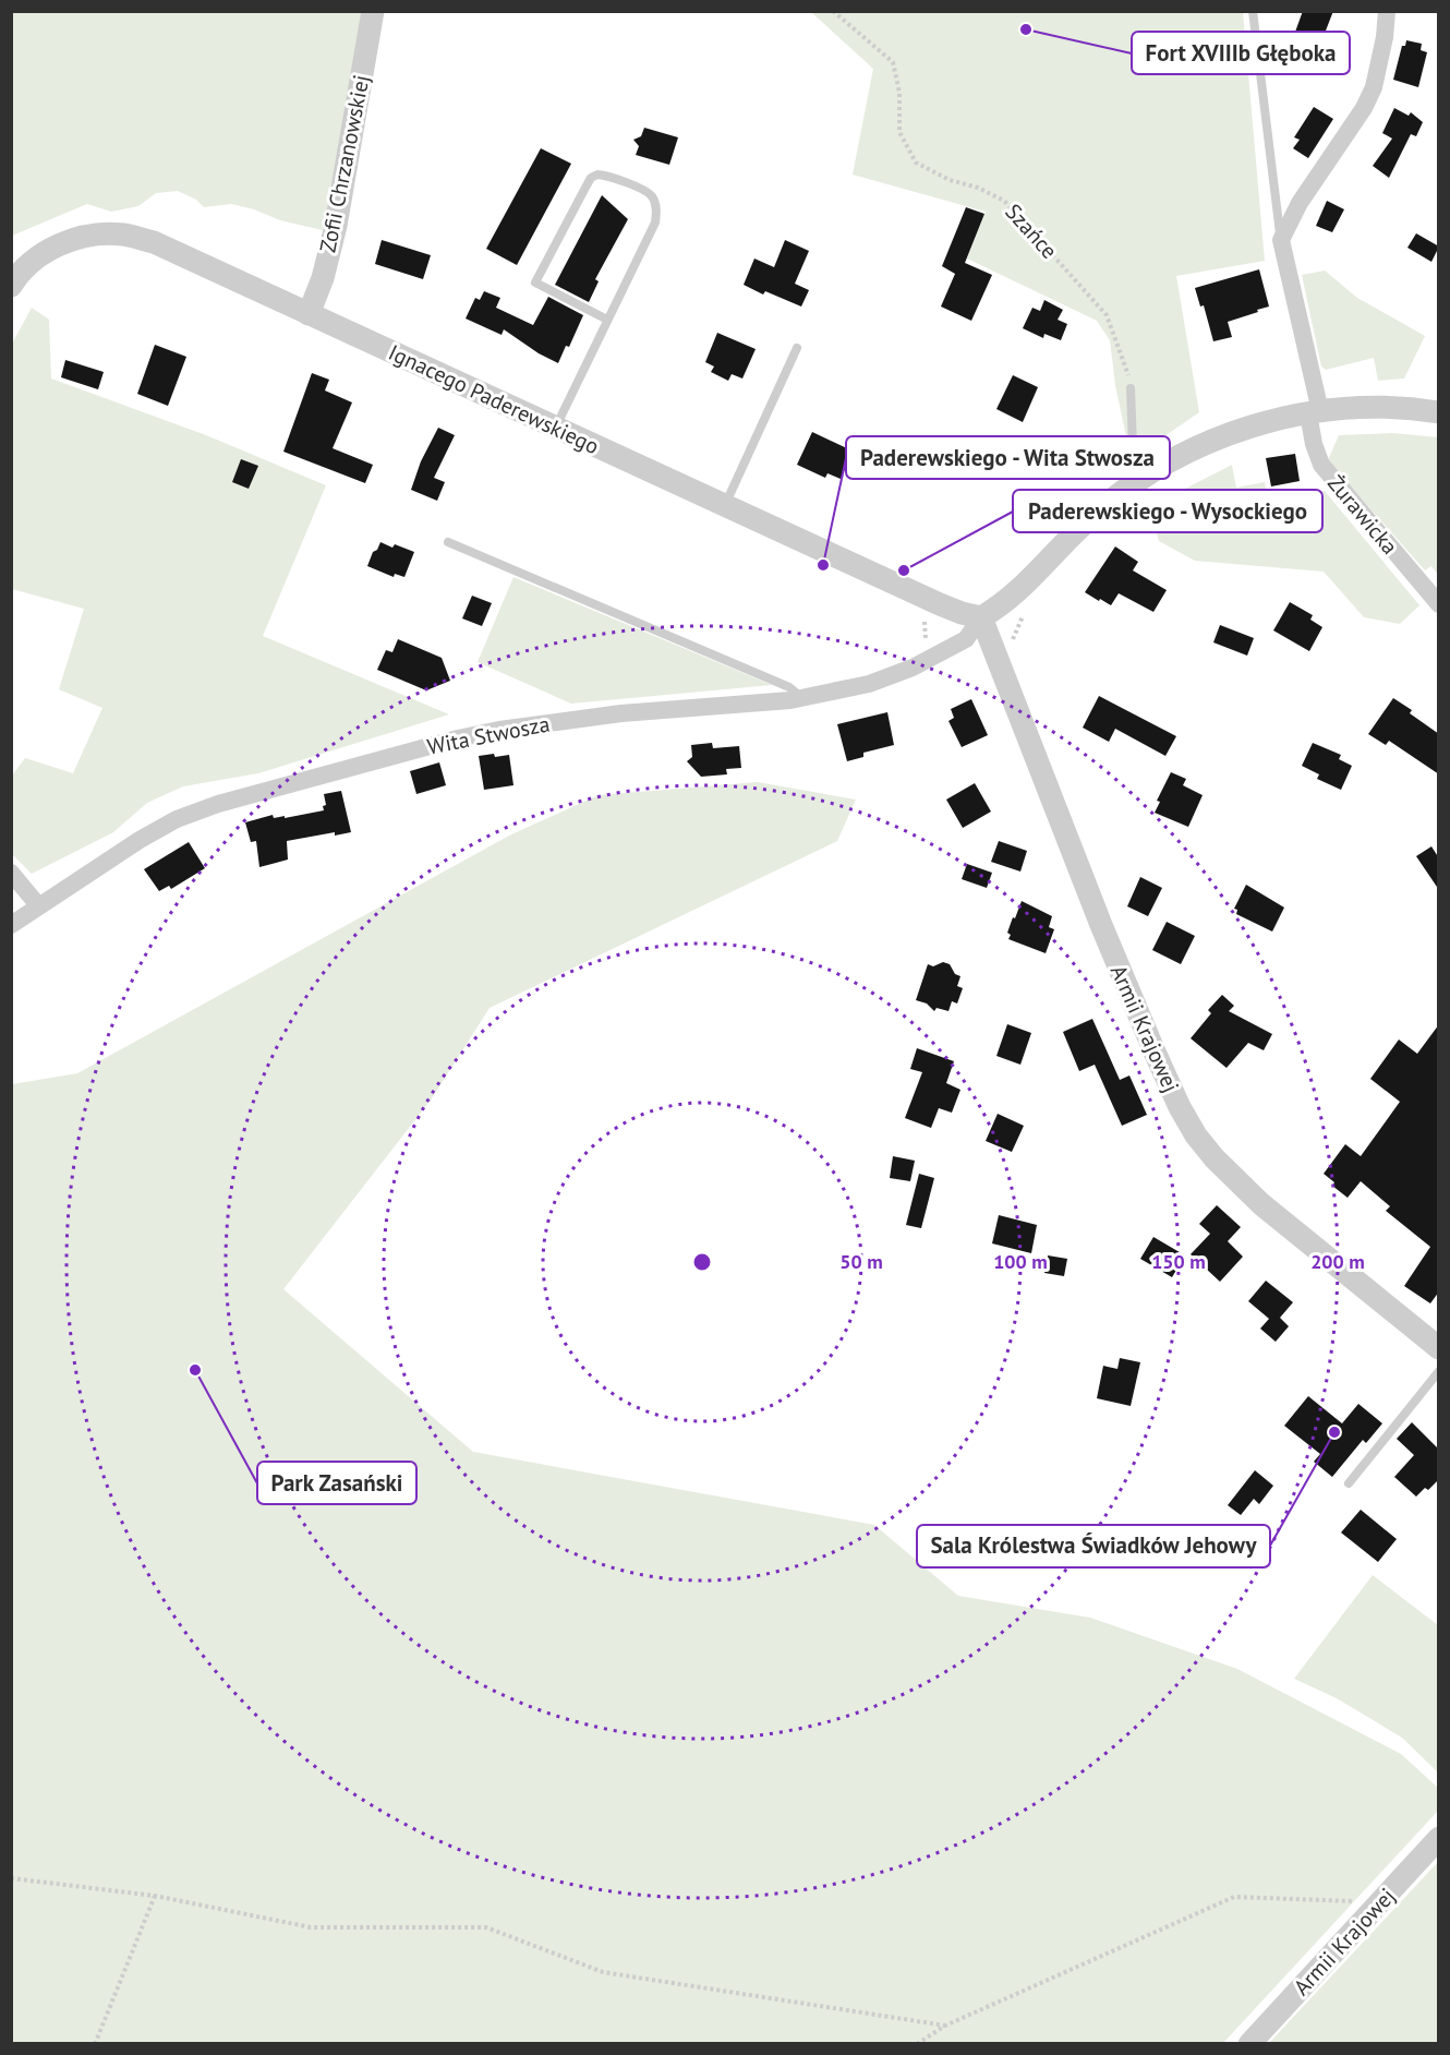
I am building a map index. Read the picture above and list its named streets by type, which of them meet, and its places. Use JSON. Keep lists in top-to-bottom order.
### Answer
{
  "streets": {
    "street": [
      "Zofii Chrzanowskiej",
      "Ignacego Paderewskiego",
      "Żurawicka",
      "Wita Stwosza",
      "Armii Krajowej"
    ],
    "path": ["Szańce"]
  },
  "crossings": [
    ["Zofii Chrzanowskiej", "Ignacego Paderewskiego"],
    ["Ignacego Paderewskiego", "Wita Stwosza"],
    ["Ignacego Paderewskiego", "Armii Krajowej"],
    ["Wita Stwosza", "Armii Krajowej"]
  ],
  "places": [
    "Fort XVIIIb Głęboka",
    "Paderewskiego - Wita Stwosza",
    "Paderewskiego - Wysockiego",
    "Park Zasański",
    "Sala Królestwa Świadków Jehowy"
  ],
  "rings": [
    "50 m",
    "100 m",
    "150 m",
    "200 m"
  ]
}
